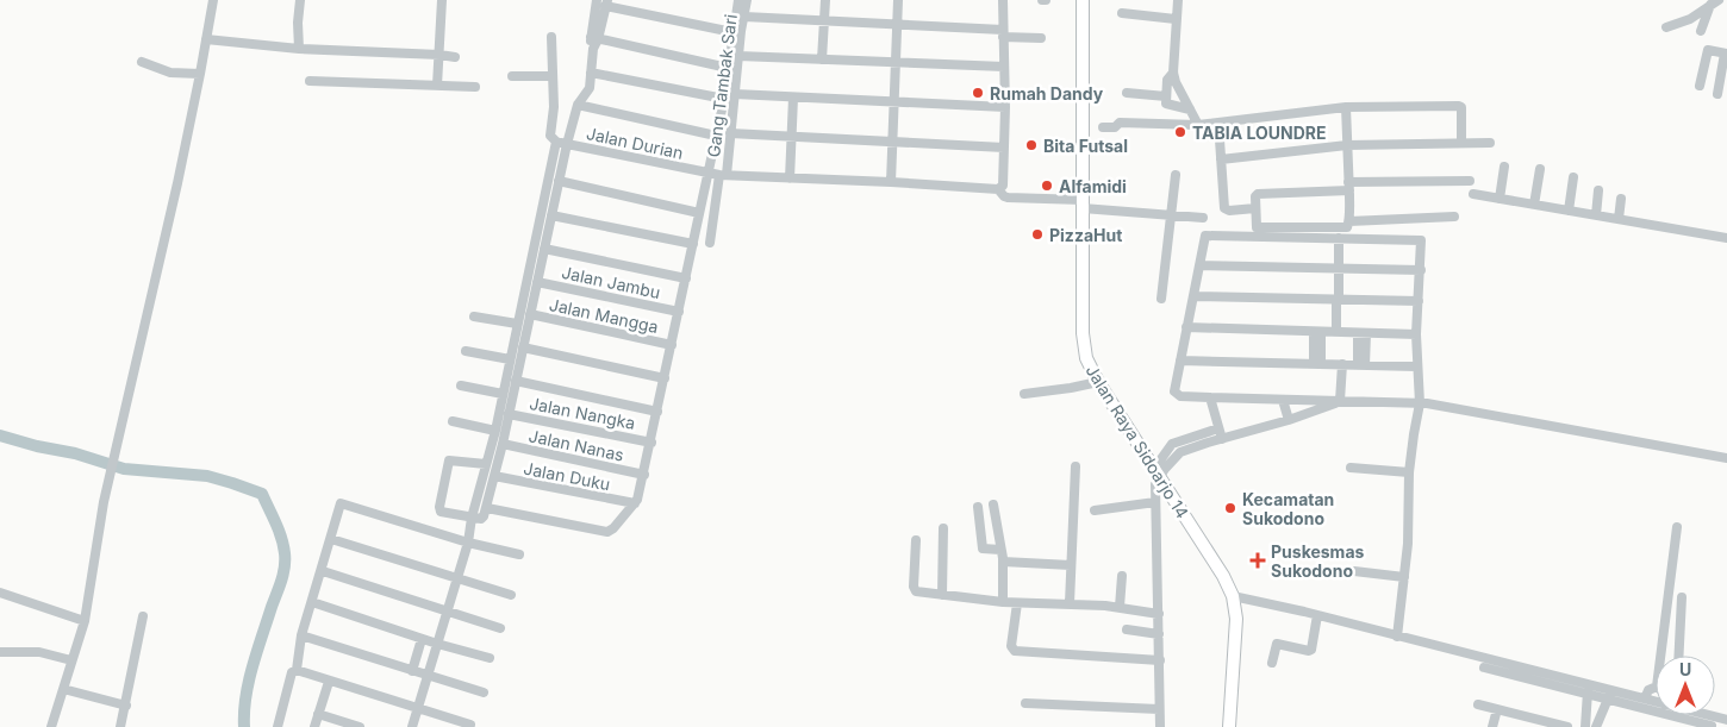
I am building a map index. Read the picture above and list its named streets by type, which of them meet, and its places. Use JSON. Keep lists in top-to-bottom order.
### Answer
{
  "streets": {
    "main road": ["Jalan Raya Sidoarjo 14"],
    "street": [
      "Gang Tambak Sari",
      "Jalan Durian",
      "Jalan Jambu",
      "Jalan Mangga",
      "Jalan Nangka",
      "Jalan Nanas",
      "Jalan Duku"
    ]
  },
  "crossings": [
    ["Gang Tambak Sari", "Jalan Durian"],
    ["Jalan Durian", "Jalan Raya Sidoarjo 14"]
  ],
  "places": {
    "other": [
      "Rumah Dandy",
      "TABIA LOUNDRE",
      "Bita Futsal",
      "Alfamidi",
      "PizzaHut",
      "Kecamatan Sukodono"
    ],
    "health": ["Puskesmas Sukodono"]
  },
  "north": "top"
}
